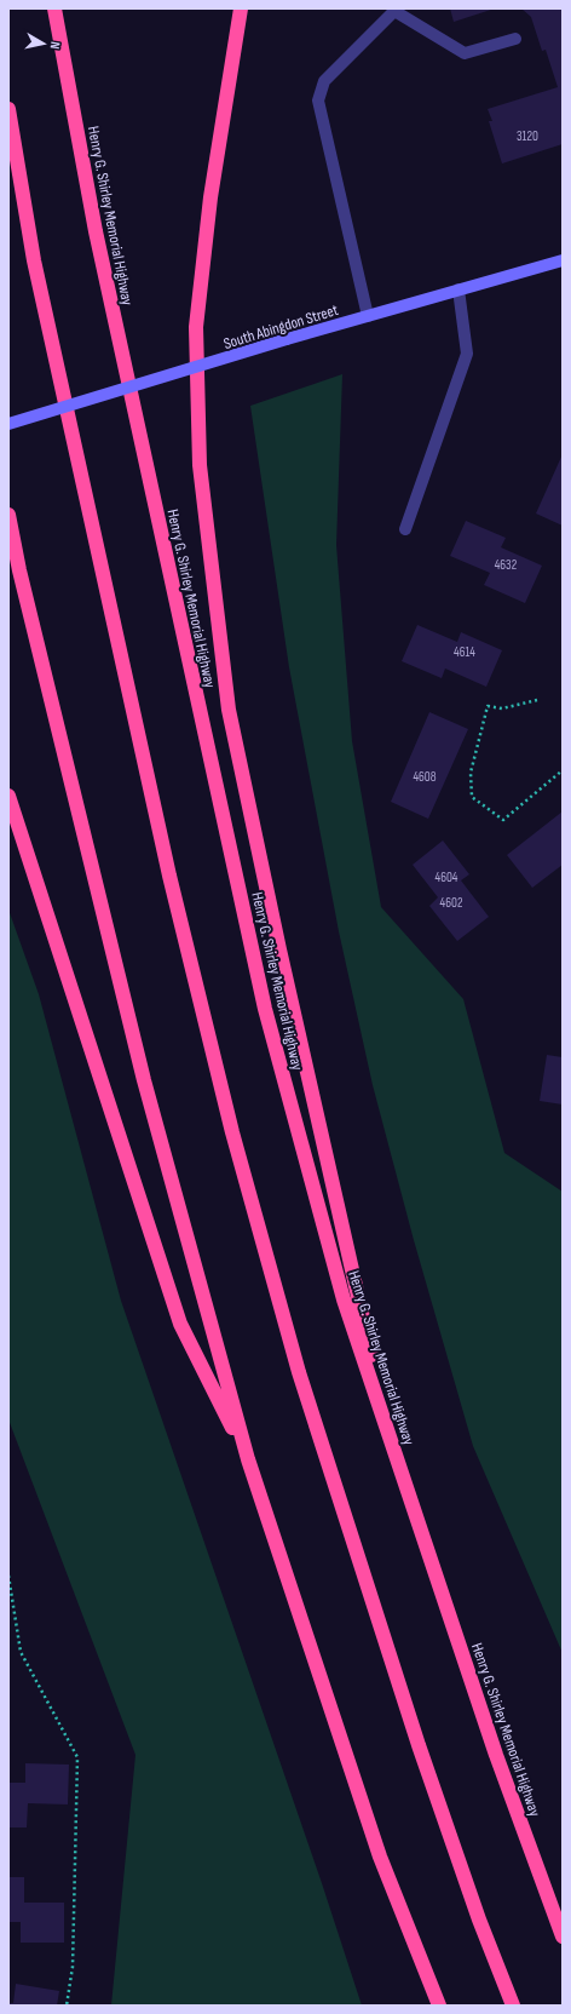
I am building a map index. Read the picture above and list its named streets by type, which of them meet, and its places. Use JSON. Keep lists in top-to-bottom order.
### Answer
{
  "streets": {
    "highway": ["Henry G. Shirley Memorial Highway"],
    "street": ["South Abingdon Street"]
  },
  "house_numbers": [
    "3120",
    "4632",
    "4614",
    "4608",
    "4604",
    "4602"
  ],
  "north": "right"
}
